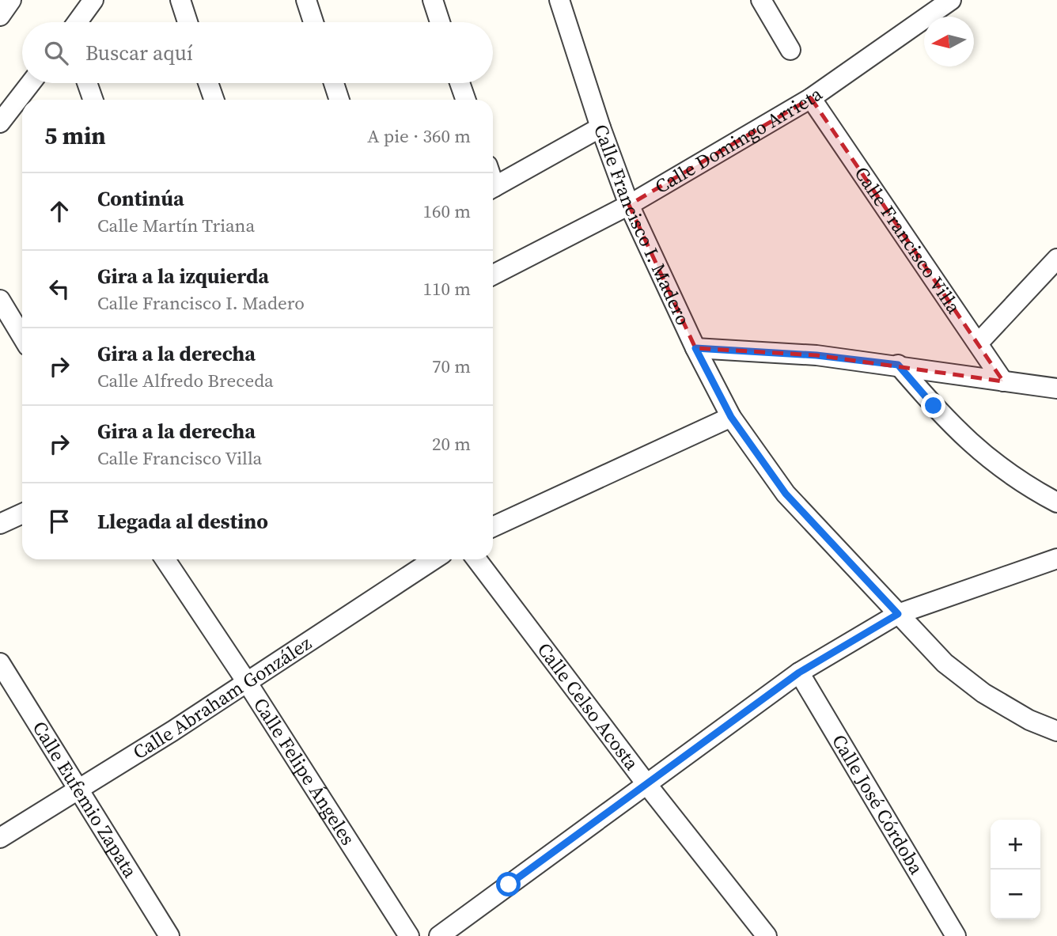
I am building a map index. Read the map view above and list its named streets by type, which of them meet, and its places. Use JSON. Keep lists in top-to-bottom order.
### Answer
{
  "streets": {
    "street": [
      "Calle Domingo Arrieta",
      "Calle Francisco I. Madero",
      "Calle Francisco Villa",
      "Calle Abraham González",
      "Calle Celso Acosta",
      "Calle Felipe Ángeles",
      "Calle Eufemio Zapata",
      "Calle José Córdoba"
    ]
  },
  "crossings": [
    ["Calle Domingo Arrieta", "Calle Francisco I. Madero"],
    ["Calle Domingo Arrieta", "Calle Francisco Villa"],
    ["Calle Abraham González", "Calle Felipe Ángeles"],
    ["Calle Abraham González", "Calle Eufemio Zapata"]
  ],
  "north": "left",
  "page": {
    "search": "Buscar aquí",
    "heading": ["5 min", "A pie · 360 m"],
    "list": [
      ["Continúa", "Calle Martín Triana", "160 m"],
      ["Gira a la izquierda", "Calle Francisco I. Madero", "110 m"],
      ["Gira a la derecha", "Calle Alfredo Breceda", "70 m"],
      ["Gira a la derecha", "Calle Francisco Villa", "20 m"],
      "Llegada al destino"
    ],
    "map_buttons": ["+", "−"]
  }
}
